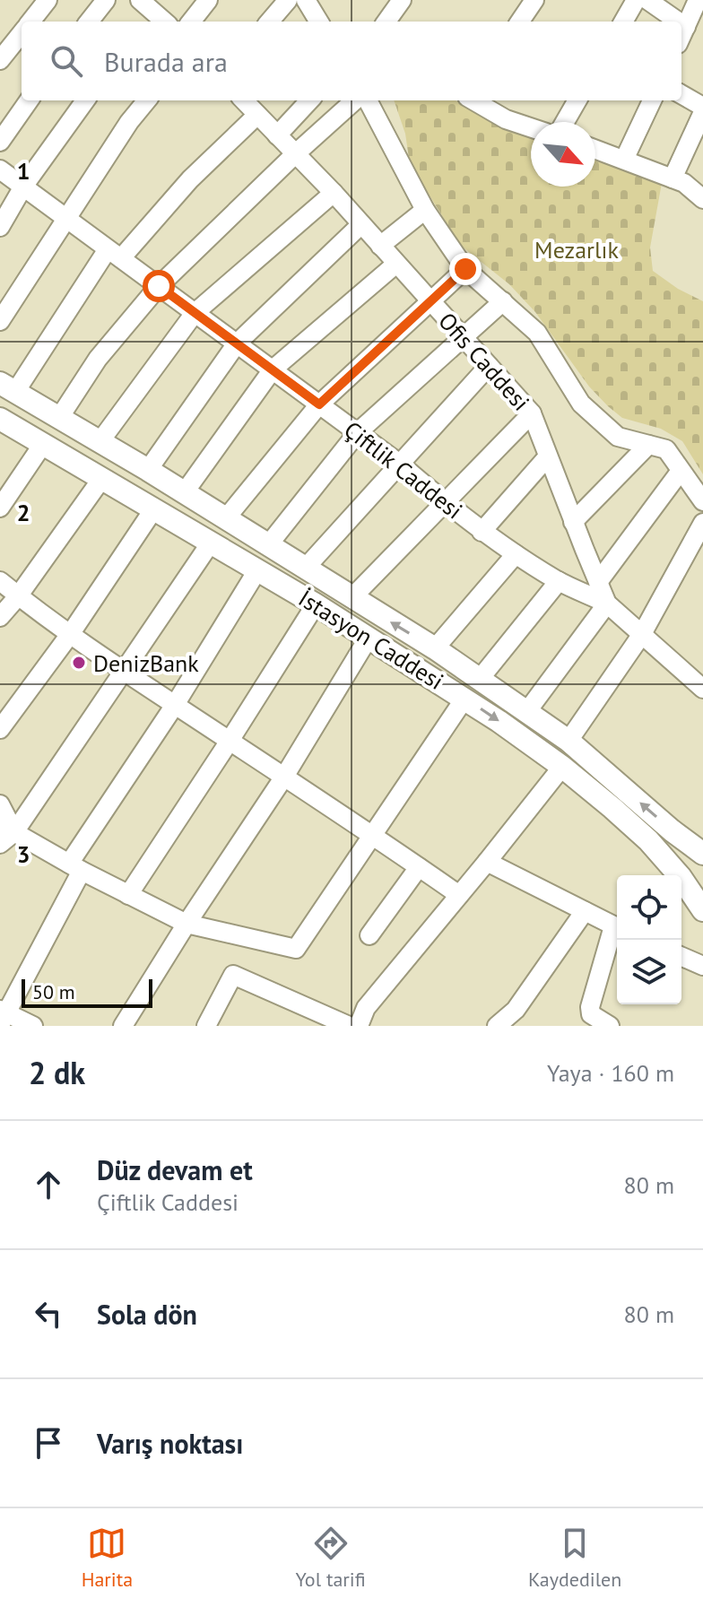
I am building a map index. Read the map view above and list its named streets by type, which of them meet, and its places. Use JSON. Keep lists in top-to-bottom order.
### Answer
{
  "streets": {
    "main road": ["İstasyon Caddesi"],
    "street": ["Ofis Caddesi", "Çiftlik Caddesi"]
  },
  "crossings": [
    ["Ofis Caddesi", "Çiftlik Caddesi"]
  ],
  "parks": ["Mezarlık"],
  "places": ["DenizBank"],
  "scale_bar": "50 m",
  "north": "bottom right",
  "page": {
    "search": "Burada ara",
    "scale": "50 m",
    "heading": ["2 dk", "Yaya · 160 m"],
    "list": [
      ["Düz devam et", "Çiftlik Caddesi", "80 m"],
      ["Sola dön", "80 m"],
      "Varış noktası"
    ],
    "nav": ["Harita", "Yol tarifi", "Kaydedilen"]
  },
  "grid": {
    "rows": ["1", "2", "3"]
  }
}
